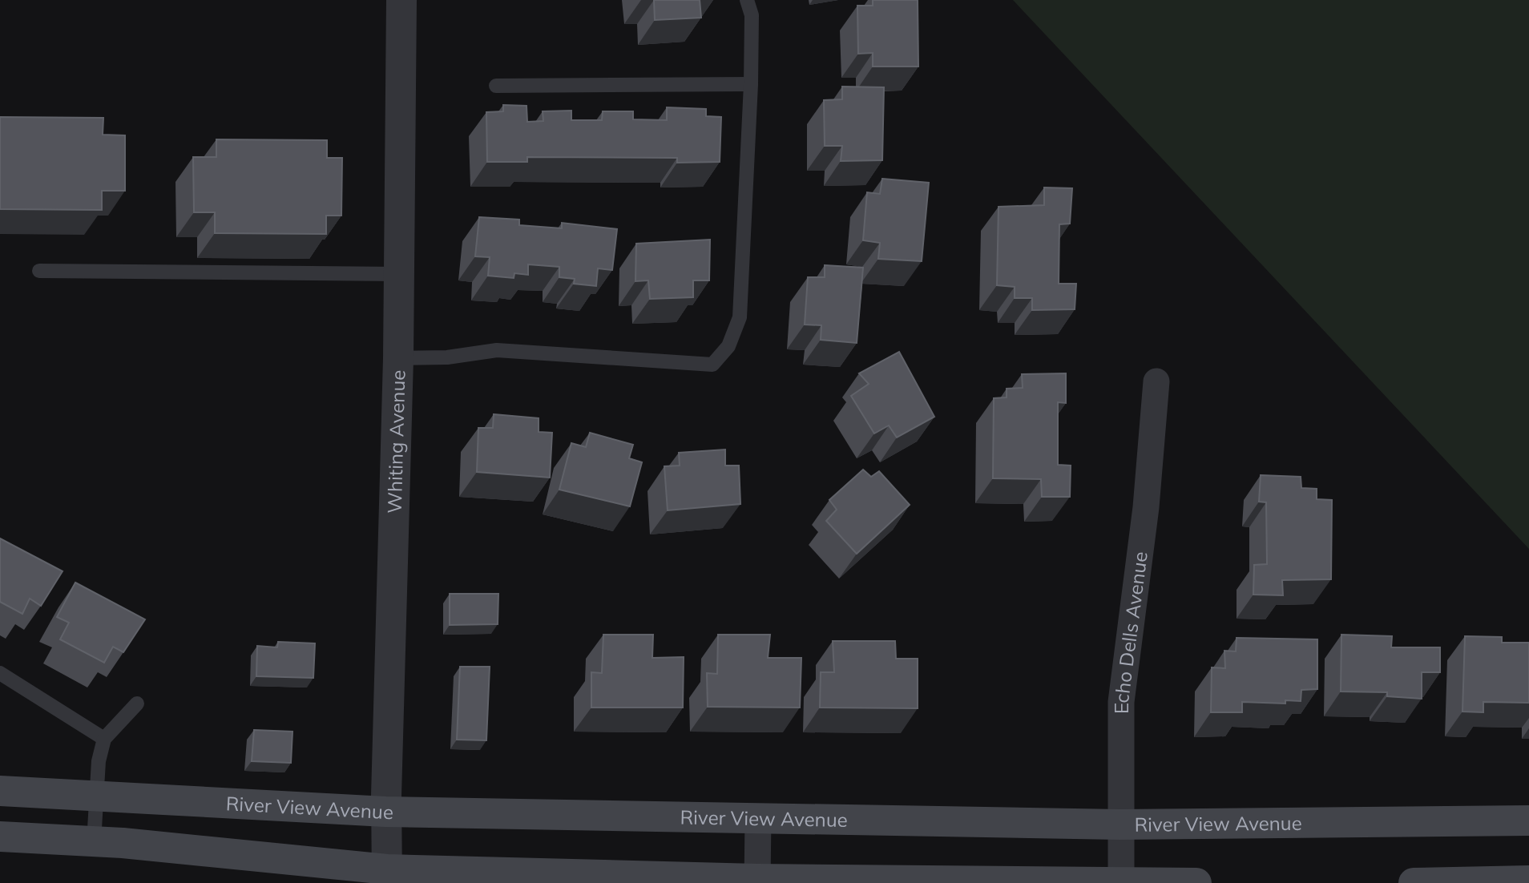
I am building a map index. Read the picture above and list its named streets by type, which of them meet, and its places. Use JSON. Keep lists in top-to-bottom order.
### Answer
{
  "streets": {
    "main road": ["River View Avenue"],
    "street": ["Whiting Avenue", "Echo Dells Avenue"]
  },
  "crossings": [
    ["Whiting Avenue", "River View Avenue"],
    ["Echo Dells Avenue", "River View Avenue"]
  ]
}
